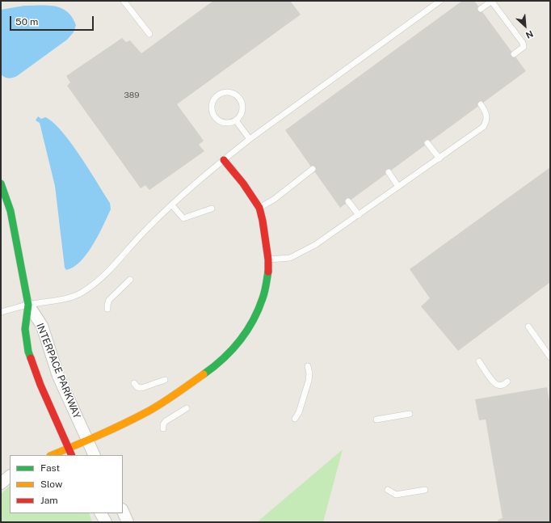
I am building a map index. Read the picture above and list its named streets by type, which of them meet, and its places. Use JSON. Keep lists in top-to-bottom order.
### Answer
{
  "streets": {
    "street": ["INTERPACE PARKWAY"]
  },
  "house_numbers": ["389"],
  "legend": ["Fast", "Slow", "Jam"],
  "scale_bar": "50 m",
  "north": "bottom right"
}
